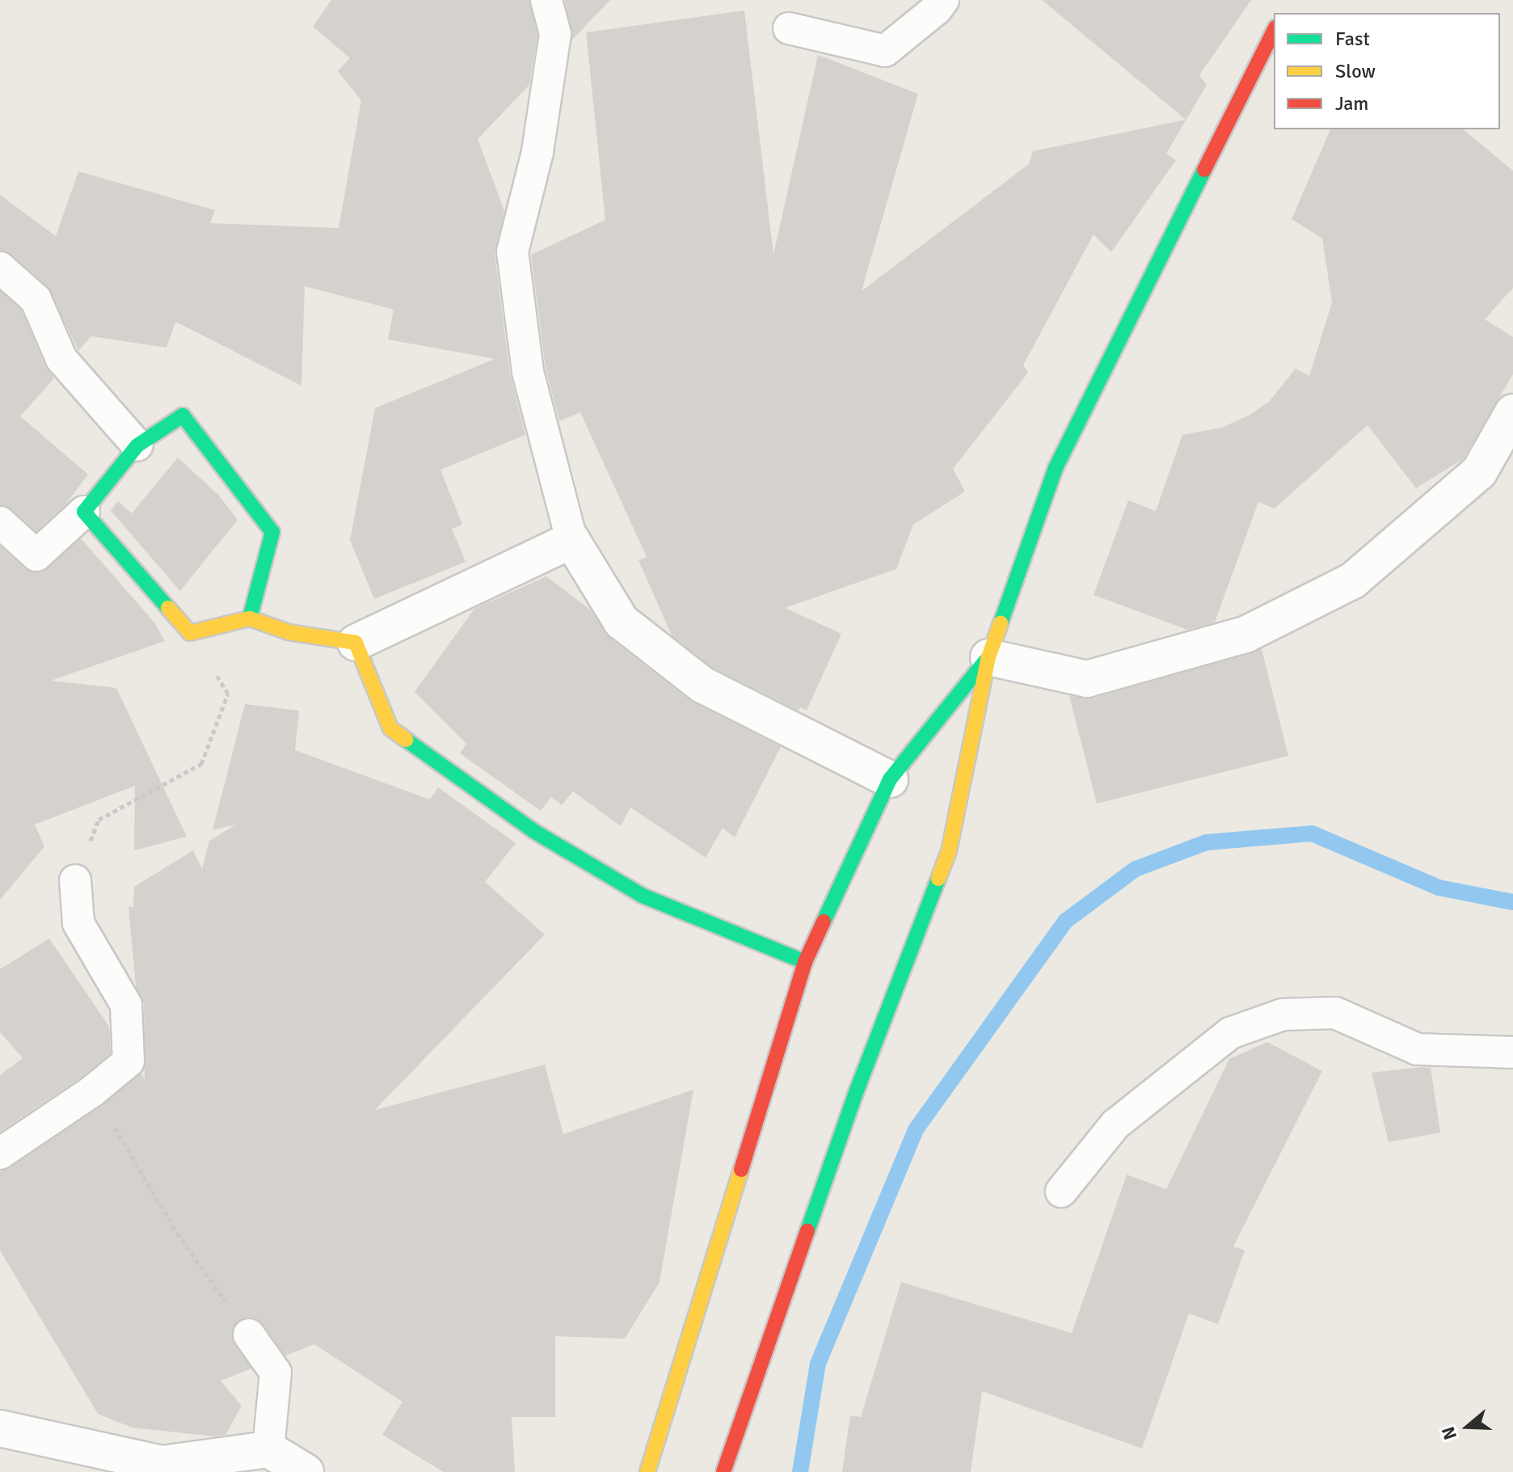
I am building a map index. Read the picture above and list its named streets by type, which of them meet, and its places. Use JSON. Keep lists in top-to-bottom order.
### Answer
{
  "legend": ["Fast", "Slow", "Jam"],
  "north": "left"
}
